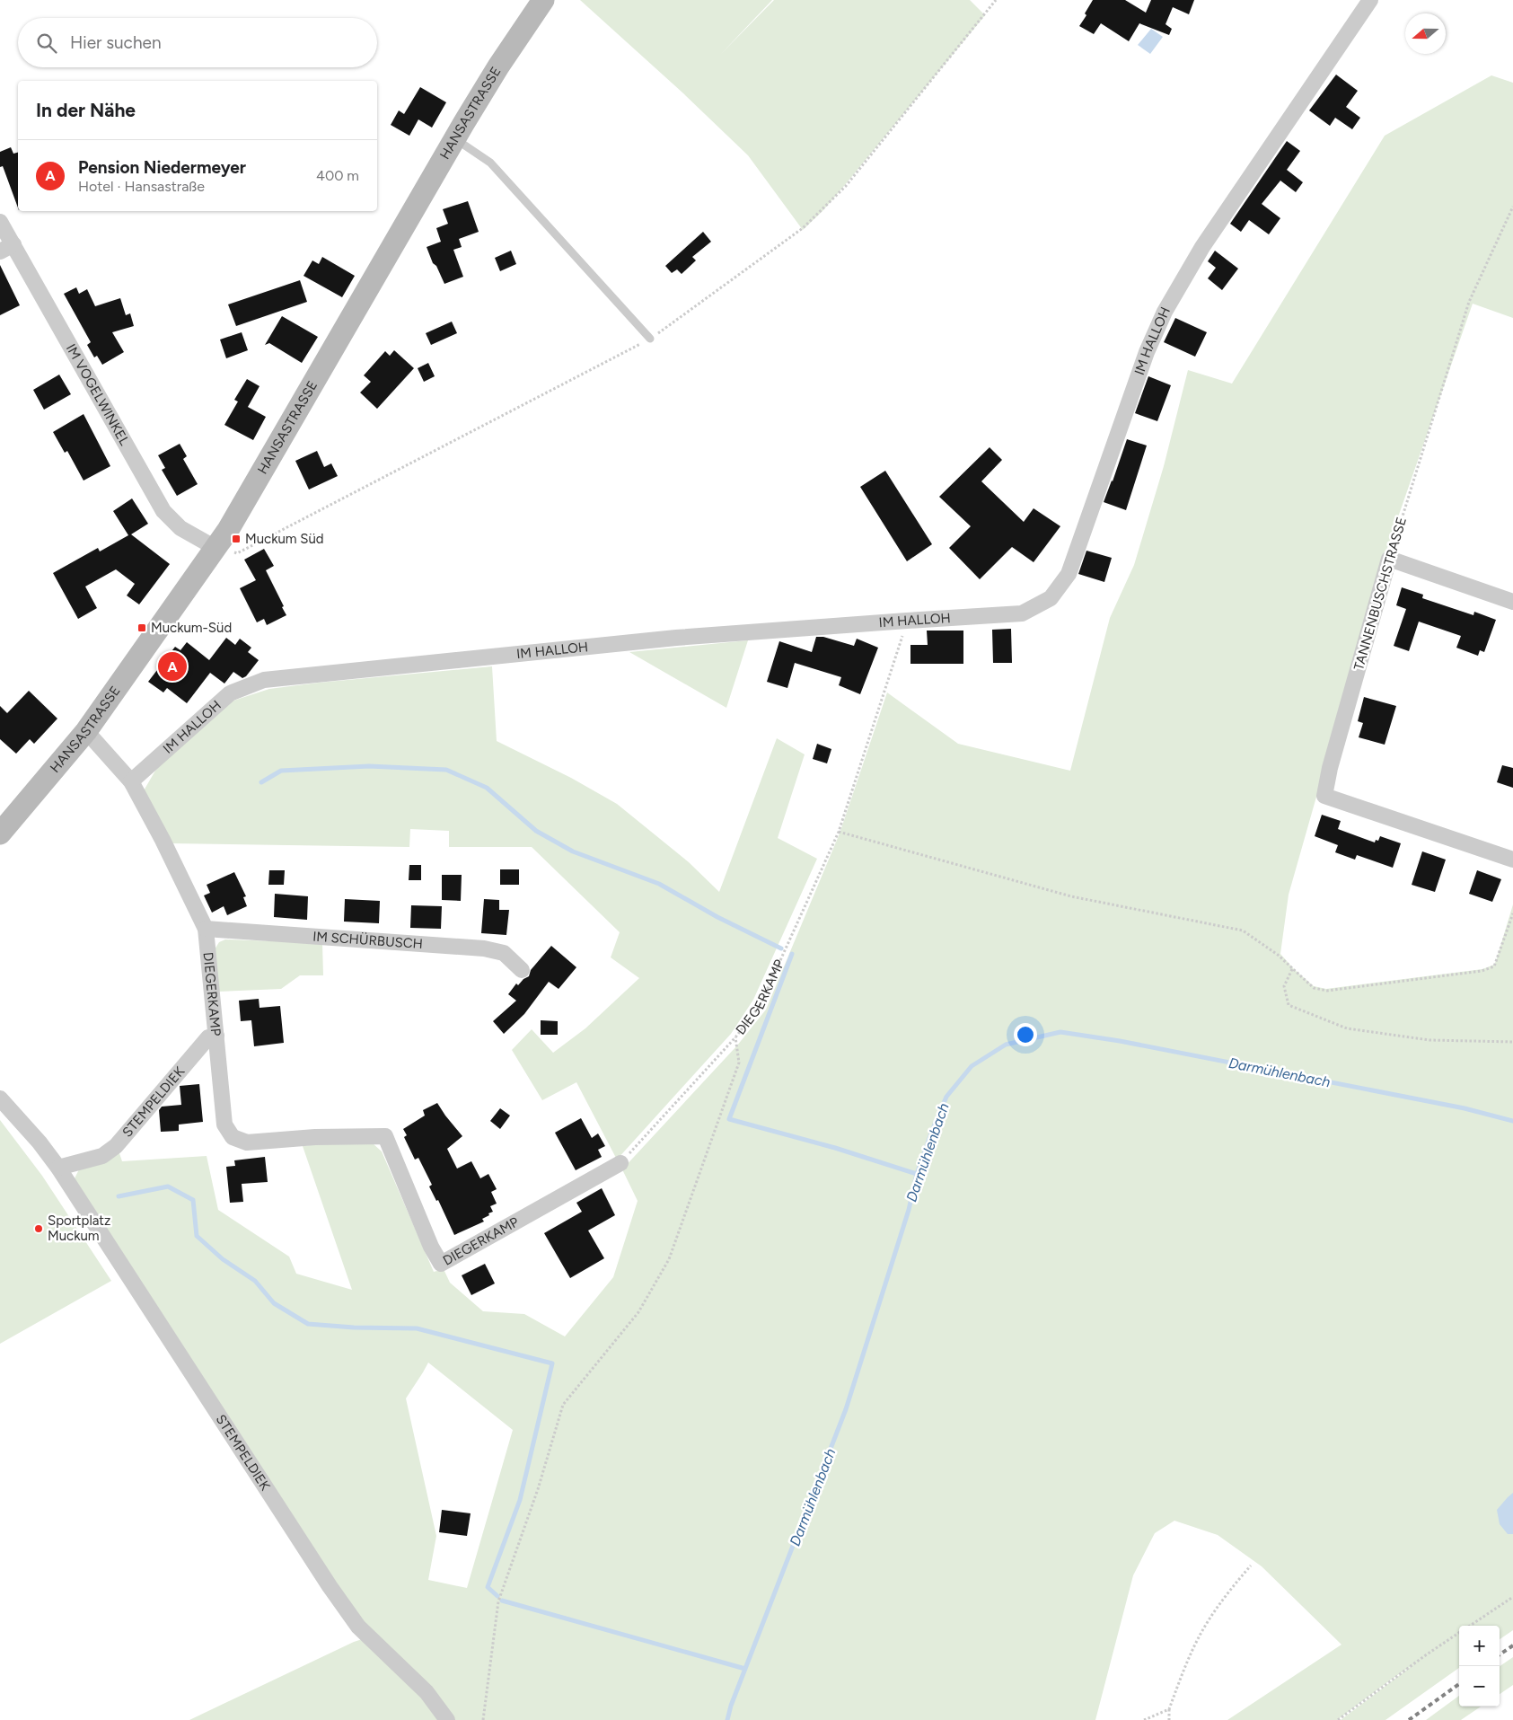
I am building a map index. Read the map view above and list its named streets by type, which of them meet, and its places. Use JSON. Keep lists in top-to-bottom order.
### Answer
{
  "streets": {
    "main road": ["HANSASTRASSE"],
    "street": [
      "IM HALLOH",
      "IM VOGELWINKEL",
      "TANNENBUSCHSTRASSE",
      "IM SCHÜRBUSCH",
      "DIEGERKAMP",
      "STEMPELDIEK"
    ]
  },
  "crossings": [
    ["HANSASTRASSE", "IM VOGELWINKEL"],
    ["HANSASTRASSE", "DIEGERKAMP"],
    ["IM HALLOH", "DIEGERKAMP"],
    ["IM SCHÜRBUSCH", "DIEGERKAMP"],
    ["DIEGERKAMP", "STEMPELDIEK"]
  ],
  "water": ["Darmühlenbach"],
  "places": {
    "transit": ["Muckum Süd", "Muckum-Süd"],
    "other": ["Sportplatz Muckum"]
  },
  "north": "left",
  "page": {
    "search": "Hier suchen",
    "heading": "In der Nähe",
    "list": [
      {
        "mark": "A",
        "name": "Pension Niedermeyer",
        "note": "Hotel · Hansastraße",
        "value": "400 m"
      }
    ],
    "pins": "A",
    "map_buttons": ["+", "−"]
  }
}
